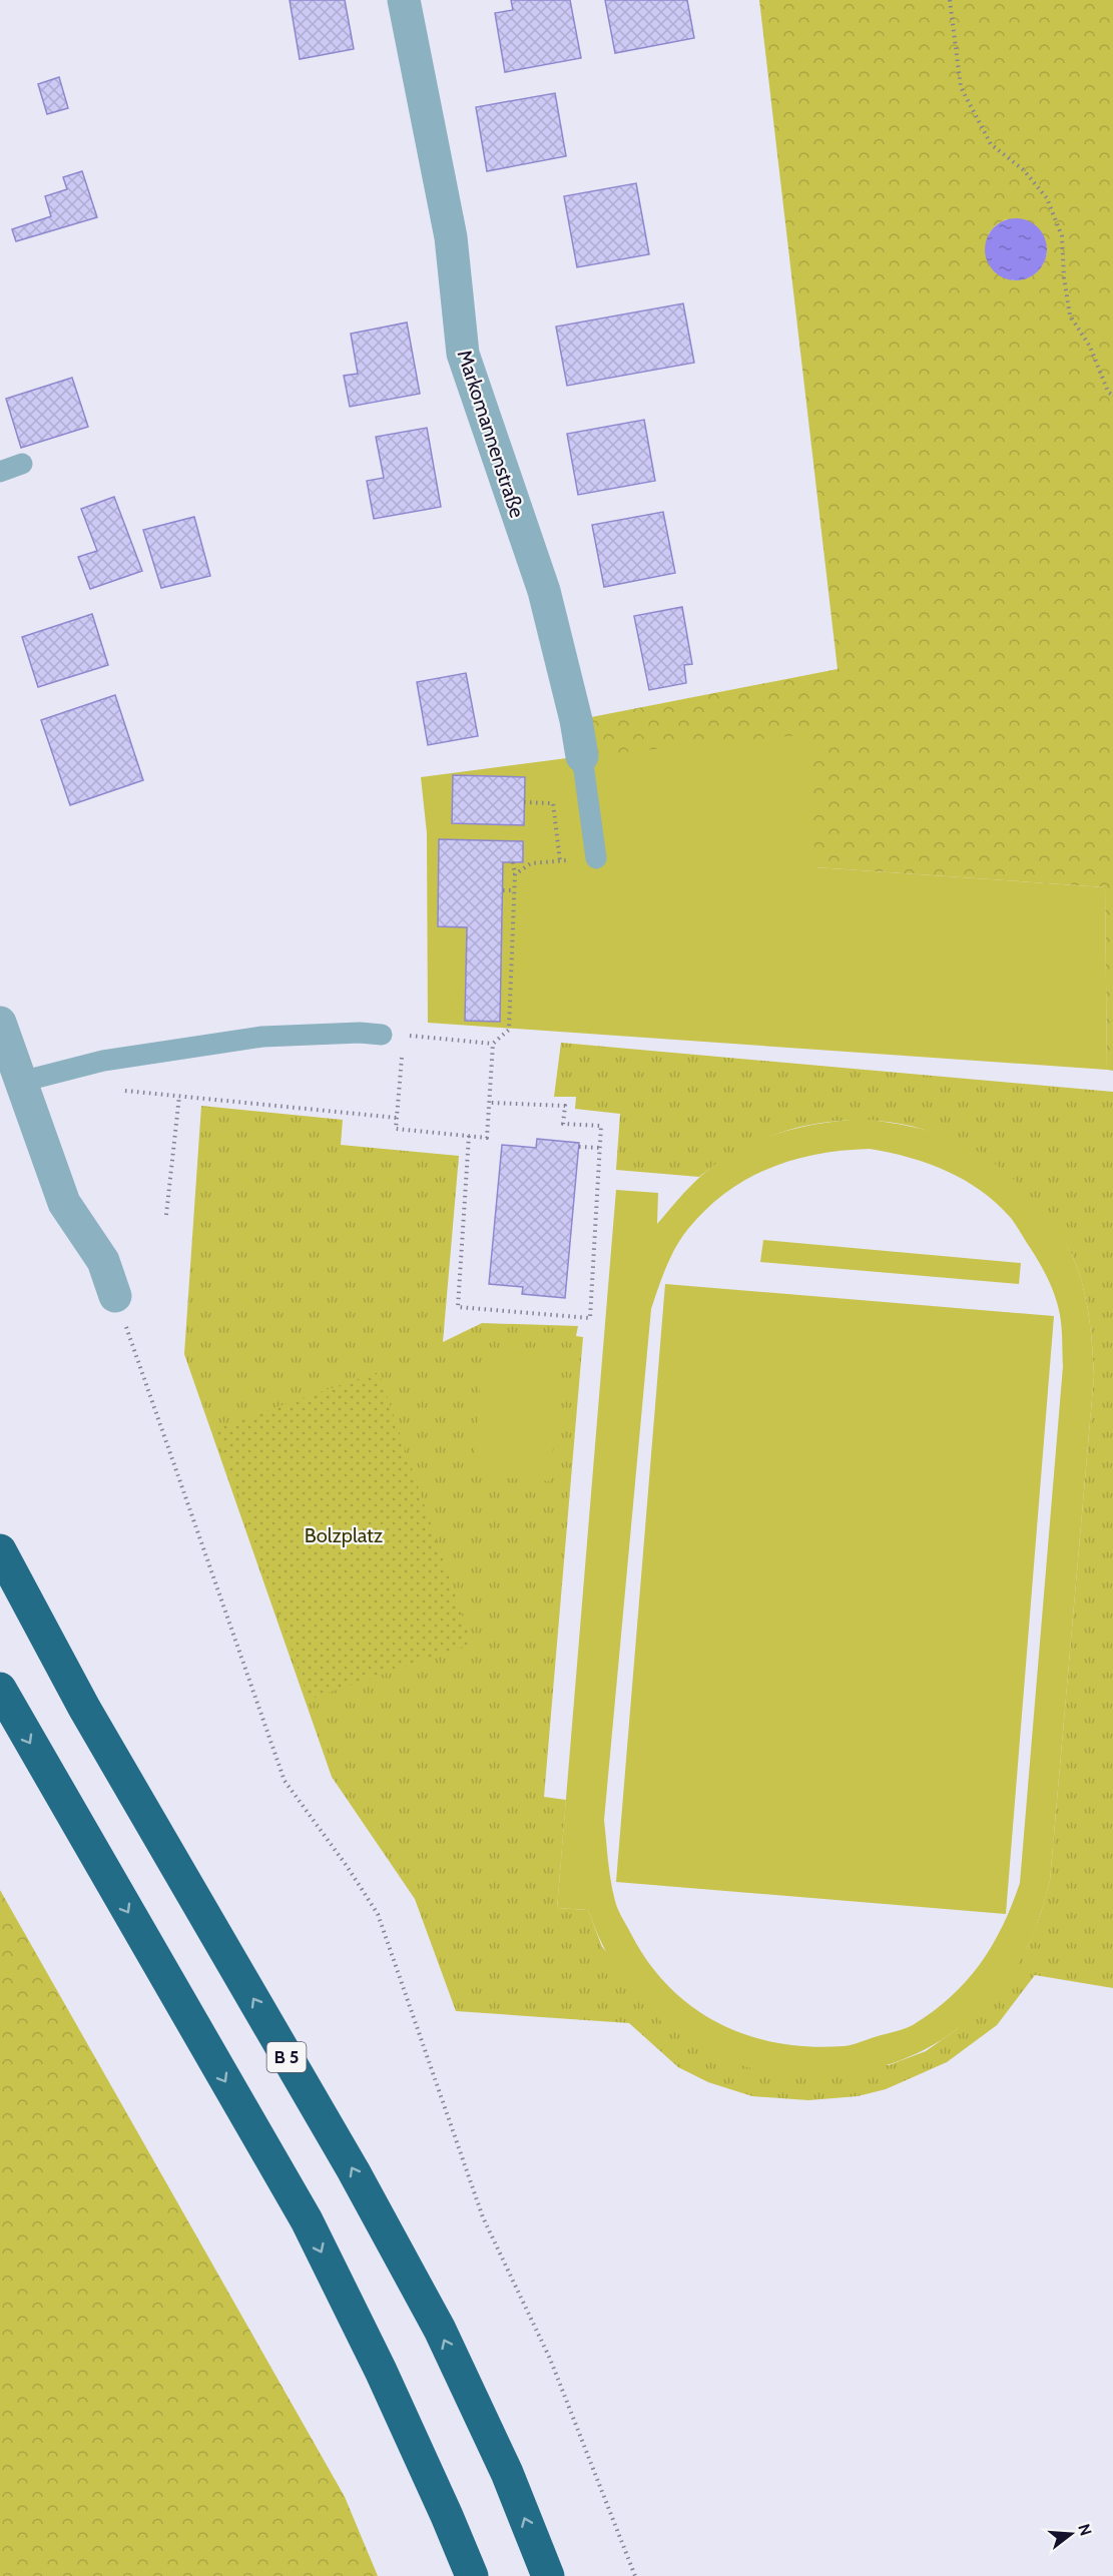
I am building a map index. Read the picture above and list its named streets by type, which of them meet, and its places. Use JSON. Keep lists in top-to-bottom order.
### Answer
{
  "streets": {
    "highway": ["B 5"],
    "street": ["Markomannenstraße"]
  },
  "parks": ["Bolzplatz"],
  "north": "right"
}
